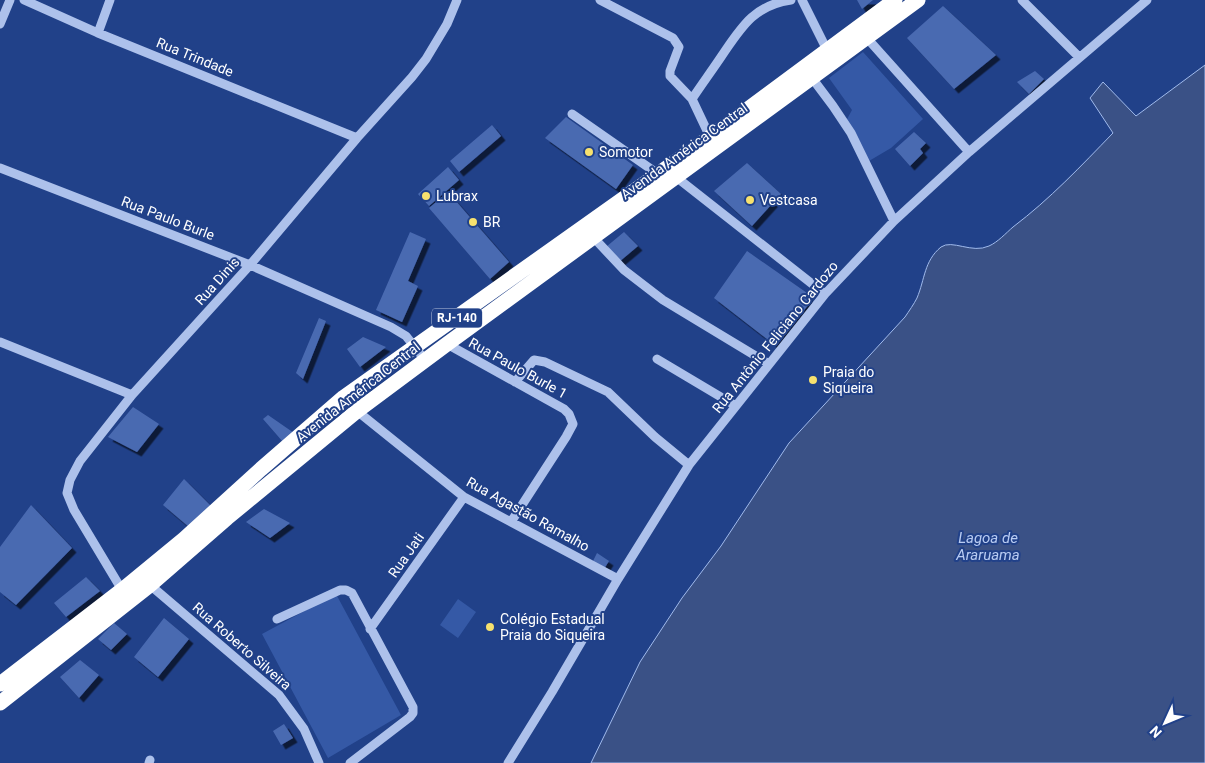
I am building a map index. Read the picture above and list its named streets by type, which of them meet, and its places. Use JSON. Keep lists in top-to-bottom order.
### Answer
{
  "streets": {
    "highway": ["Avenida América Central", "RJ-140"],
    "street": [
      "Rua Trindade",
      "Rua Paulo Burle",
      "Rua Dinis",
      "Rua Antônio Feliciano Cardozo",
      "Rua Paulo Burle 1",
      "Rua Agastão Ramalho",
      "Rua Jati",
      "Rua Roberto Silveira"
    ]
  },
  "crossings": [
    ["Rua Trindade", "Rua Dinis"],
    ["Avenida América Central", "Rua Paulo Burle"],
    ["Avenida América Central", "Rua Dinis"],
    ["Avenida América Central", "Rua Paulo Burle 1"],
    ["Avenida América Central", "Rua Agastão Ramalho"],
    ["Avenida América Central", "Rua Roberto Silveira"],
    ["Rua Paulo Burle", "Rua Dinis"],
    ["Rua Antônio Feliciano Cardozo", "Rua Agastão Ramalho"],
    ["Rua Paulo Burle 1", "Rua Agastão Ramalho"],
    ["Rua Agastão Ramalho", "Rua Jati"]
  ],
  "water": ["Lagoa de Araruama"],
  "places": [
    "Somotor",
    "Lubrax",
    "Vestcasa",
    "BR",
    "Praia do Siqueira",
    "Colégio Estadual Praia do Siqueira"
  ],
  "north": "bottom left"
}
